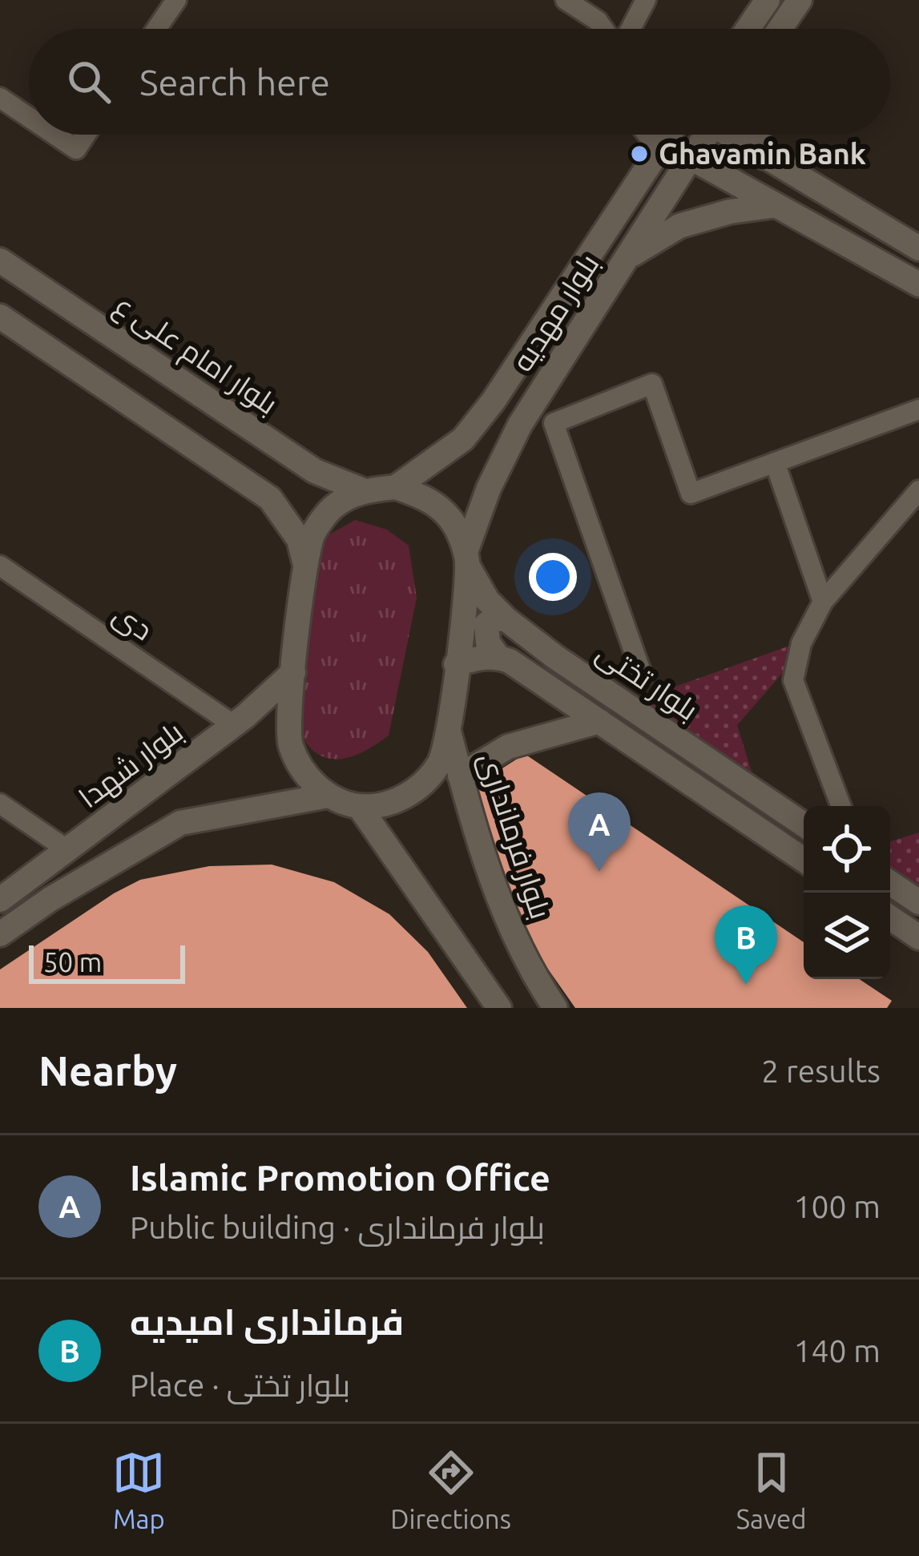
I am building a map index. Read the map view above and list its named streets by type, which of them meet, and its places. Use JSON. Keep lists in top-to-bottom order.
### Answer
{
  "streets": {
    "street": [
      "بلوار مهدیه",
      "بلوار امام علی ع",
      "دی",
      "بلوار تختی",
      "بلوار شهدا",
      "بلوار فرمانداری"
    ]
  },
  "crossings": [
    ["بلوار مهدیه", "بلوار تختی"],
    ["بلوار مهدیه", "بلوار فرمانداری"],
    ["دی", "بلوار شهدا"]
  ],
  "places": ["Ghavamin Bank"],
  "scale_bar": "50 m",
  "page": {
    "search": "Search here",
    "pins": ["A", "B"],
    "scale": "50 m",
    "heading": ["Nearby", "2 results"],
    "list": [
      {
        "mark": "A",
        "name": "Islamic Promotion Office",
        "note": "Public building · بلوار فرمانداری",
        "value": "100 m"
      },
      {
        "mark": "B",
        "name": "فرمانداری امیدیه",
        "note": "Place · بلوار تختی",
        "value": "140 m"
      }
    ],
    "nav": ["Map", "Directions", "Saved"]
  }
}
